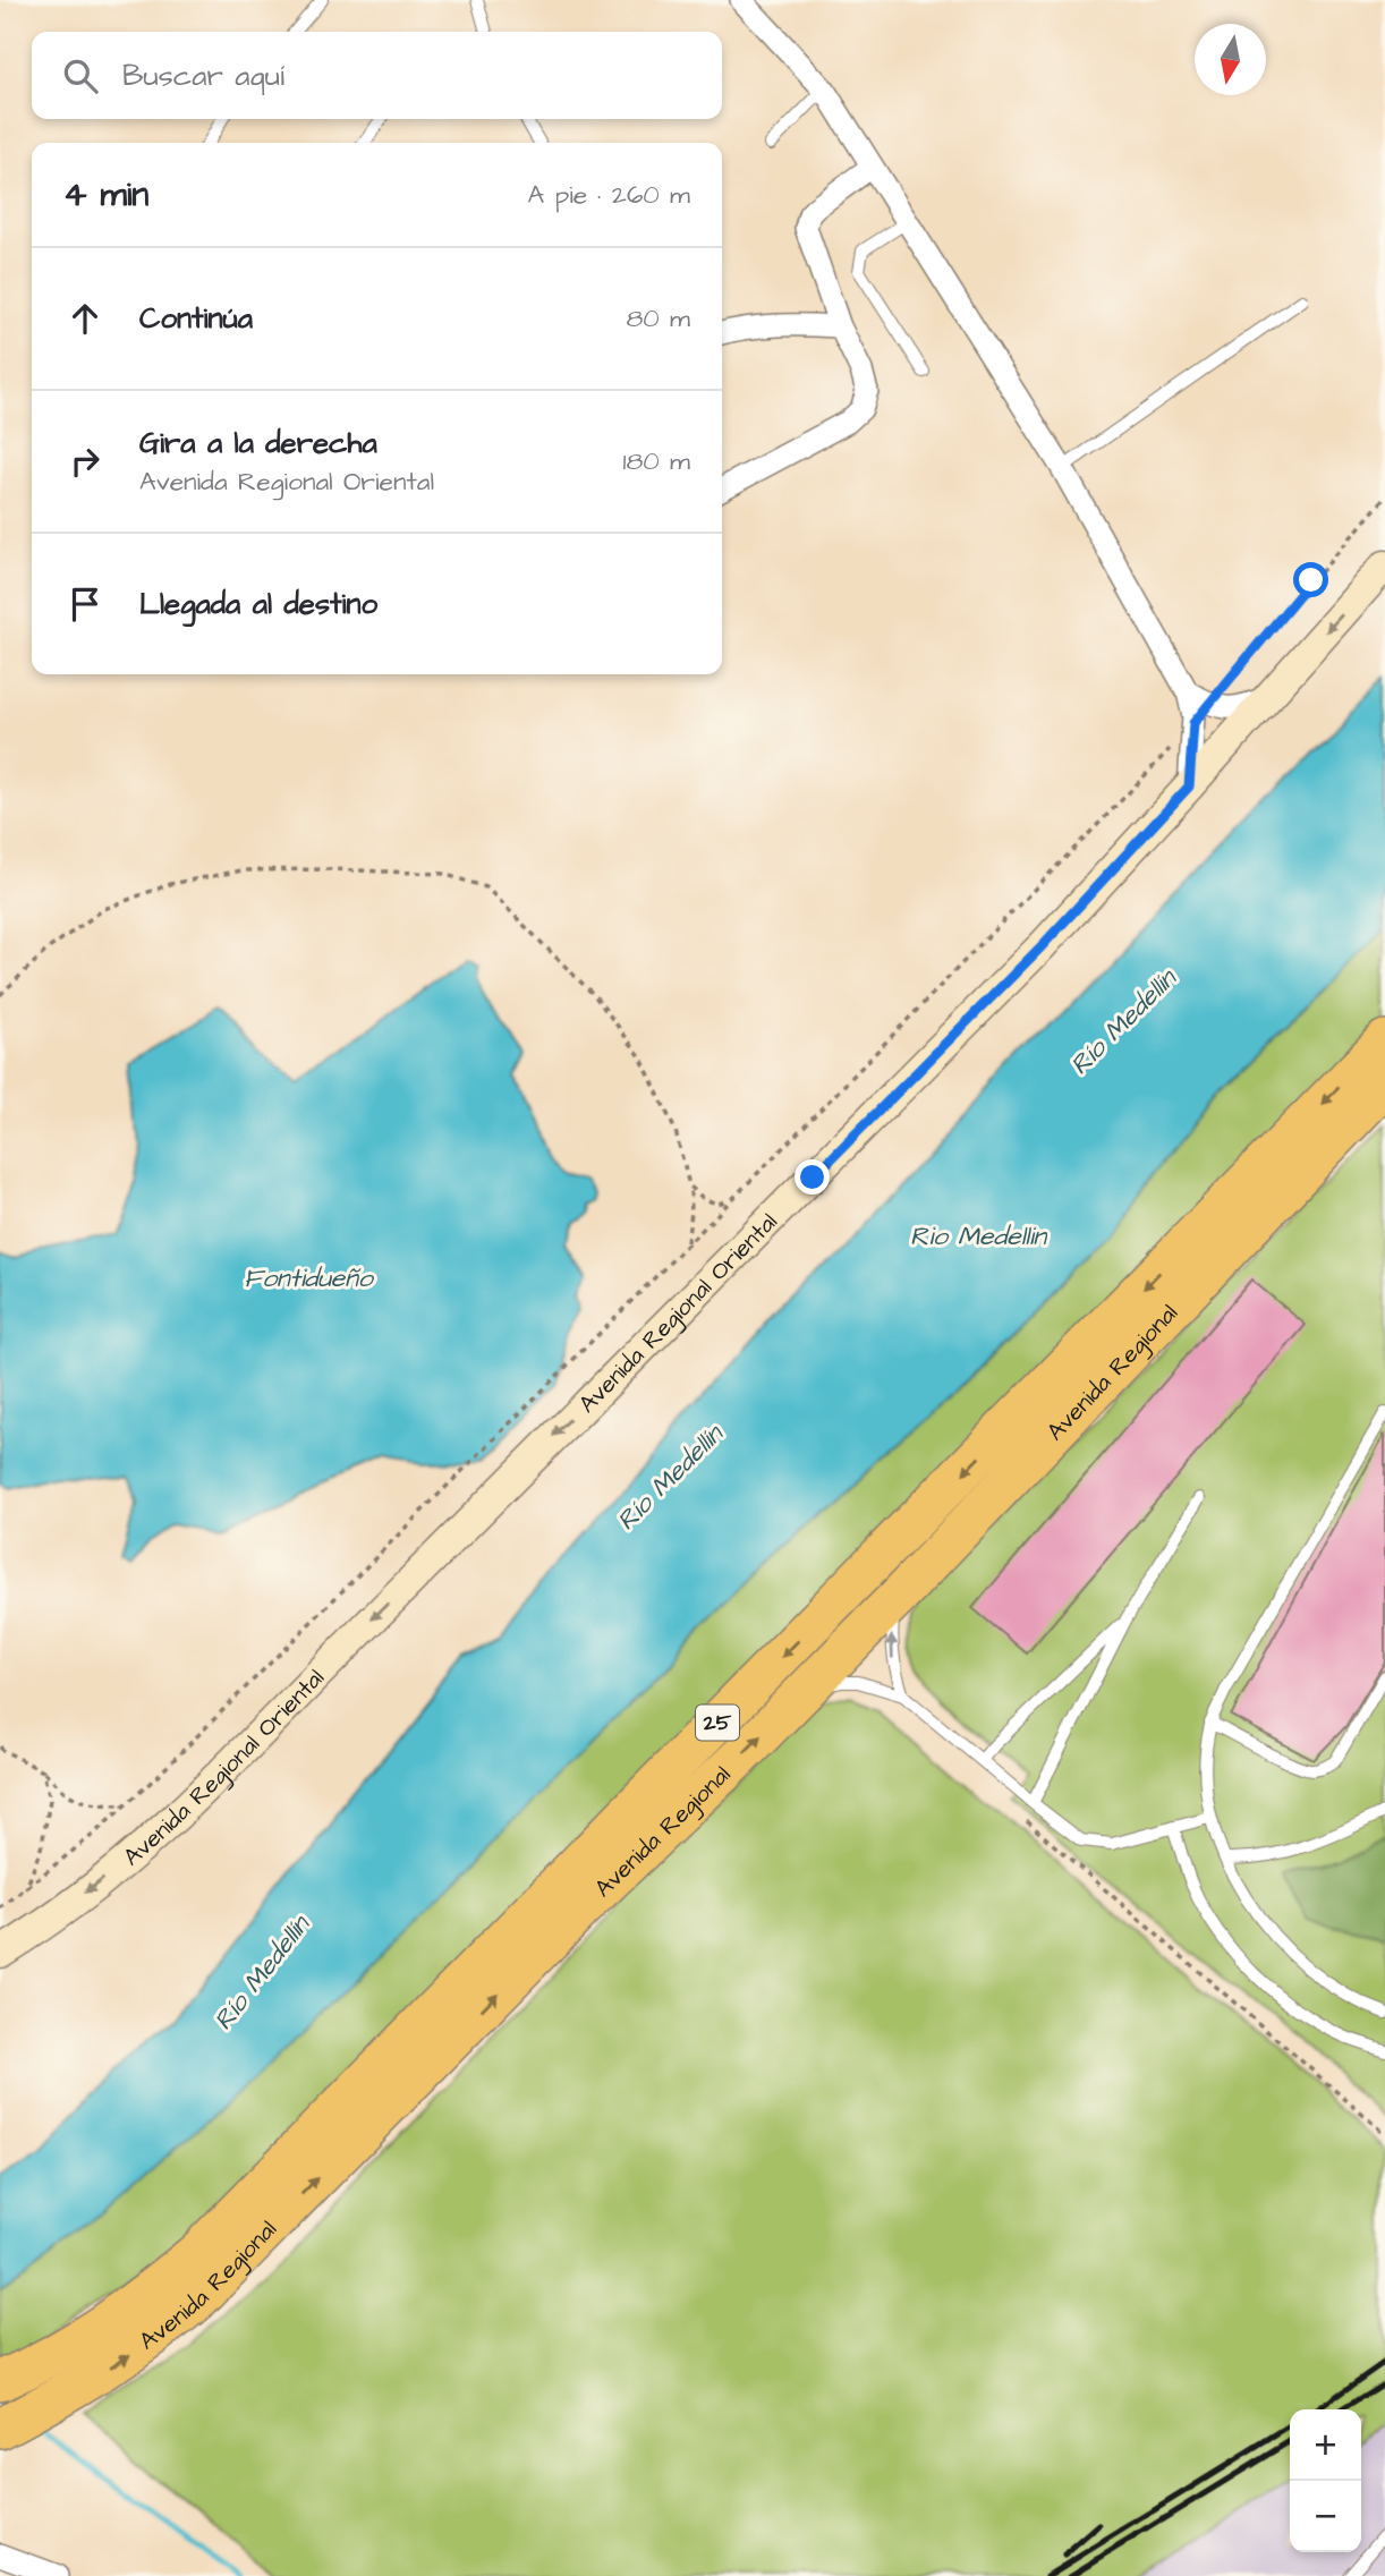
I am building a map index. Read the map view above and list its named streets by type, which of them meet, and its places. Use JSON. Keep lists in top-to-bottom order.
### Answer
{
  "streets": {
    "highway": ["Avenida Regional", "25"],
    "main road": ["Avenida Regional Oriental"]
  },
  "one_way": ["Avenida Regional Oriental"],
  "water": ["Río Medellín", "Rio Medellin", "Fontidueño"],
  "north": "bottom",
  "page": {
    "search": "Buscar aquí",
    "heading": ["4 min", "A pie · 260 m"],
    "list": [
      ["Continúa", "80 m"],
      ["Gira a la derecha", "Avenida Regional Oriental", "180 m"],
      "Llegada al destino"
    ],
    "map_buttons": ["+", "−"]
  }
}
